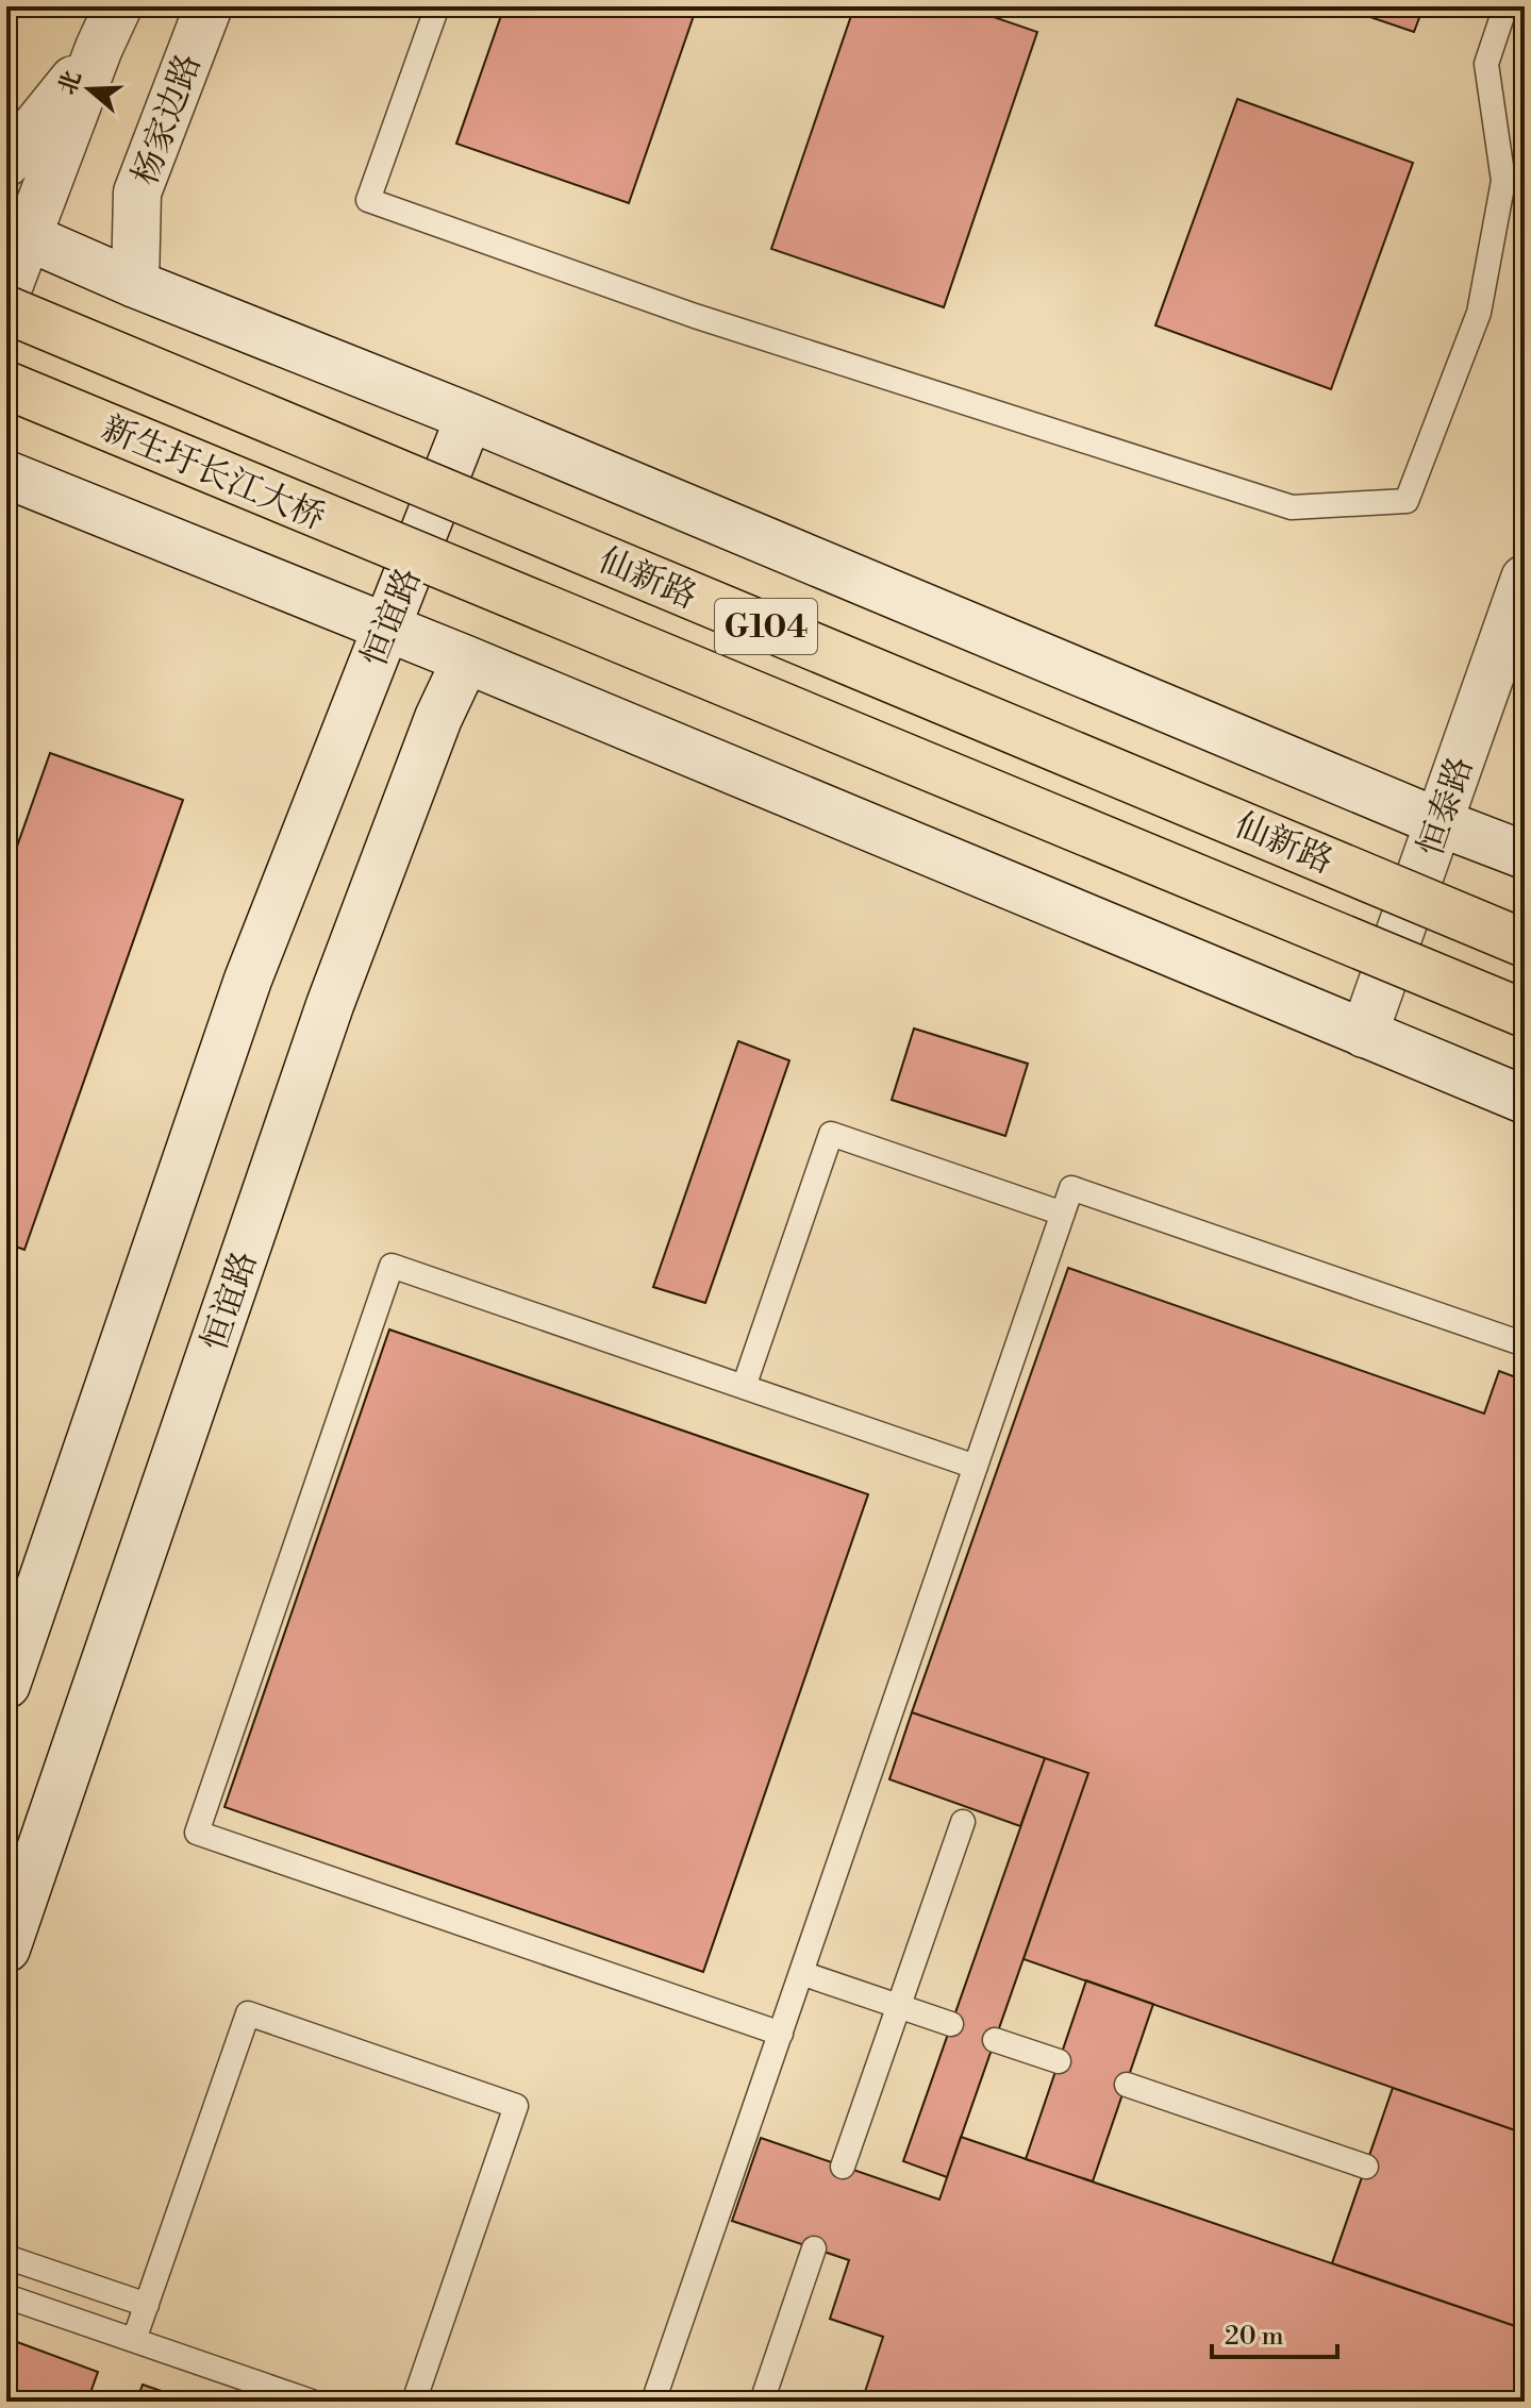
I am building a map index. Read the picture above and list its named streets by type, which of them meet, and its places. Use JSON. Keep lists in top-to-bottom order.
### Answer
{
  "streets": {
    "main road": [
      "杨家边路",
      "新生圩长江大桥",
      "仙新路",
      "恒谊路",
      "G104",
      "恒泰路"
    ]
  },
  "crossings": [
    ["新生圩长江大桥", "仙新路"]
  ],
  "scale_bar": "20 m",
  "north": "left"
}
